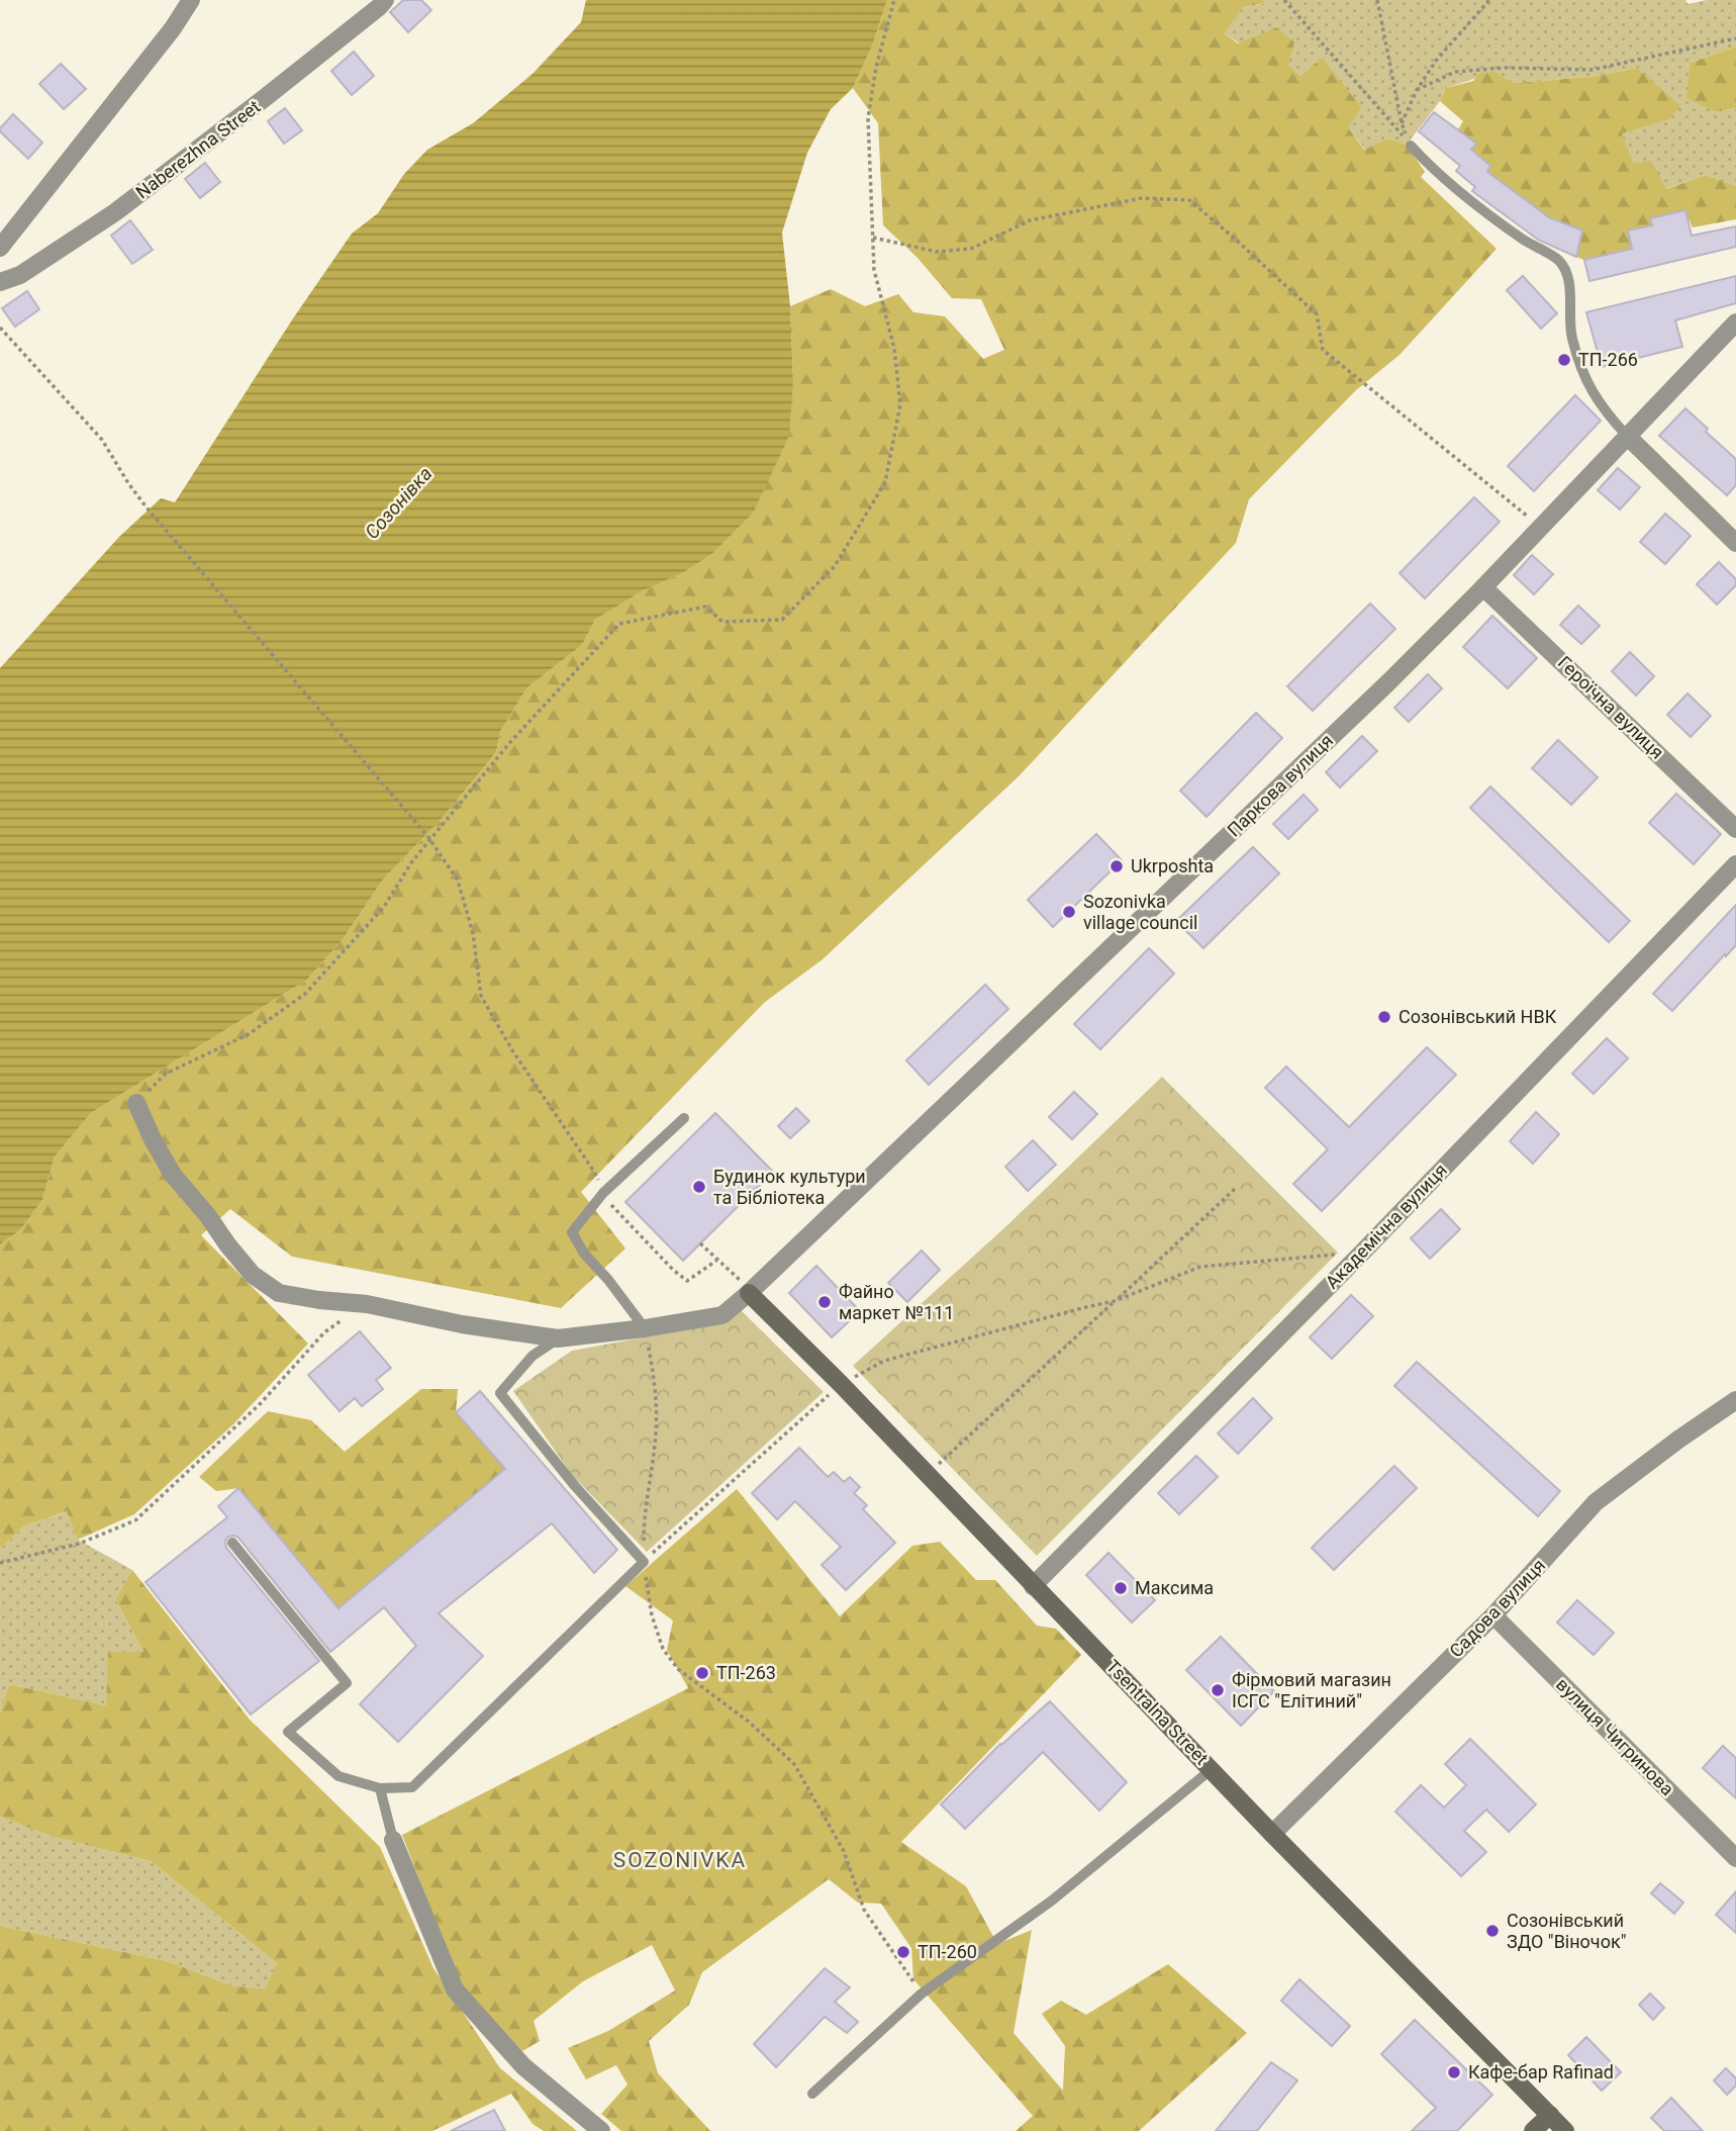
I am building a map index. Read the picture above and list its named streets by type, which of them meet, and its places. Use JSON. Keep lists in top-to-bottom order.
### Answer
{
  "streets": {
    "street": [
      "Naberezhna Street",
      "Героїчна вулиця",
      "Паркова вулиця",
      "Академічна вулиця",
      "Садова вулиця",
      "Tsentralna Street",
      "вулиця Чигринова"
    ]
  },
  "crossings": [
    ["Героїчна вулиця", "Паркова вулиця"],
    ["Паркова вулиця", "Tsentralna Street"],
    ["Академічна вулиця", "Tsentralna Street"],
    ["Садова вулиця", "Tsentralna Street"],
    ["Садова вулиця", "вулиця Чигринова"]
  ],
  "districts": ["SOZONIVKA"],
  "water": ["Созонівка"],
  "places": [
    "ТП-266",
    "Ukrposhta",
    "Sozonivka village council",
    "Созонівський НВК",
    "Будинок культури та Бібліотека",
    "Файно маркет №111",
    "Максима",
    "ТП-263",
    "Фірмовий магазин ІСГС \"Елітиний\"",
    "Созонівський ЗДО \"Віночок\"",
    "ТП-260",
    "Кафе-бар Rafinad"
  ]
}
